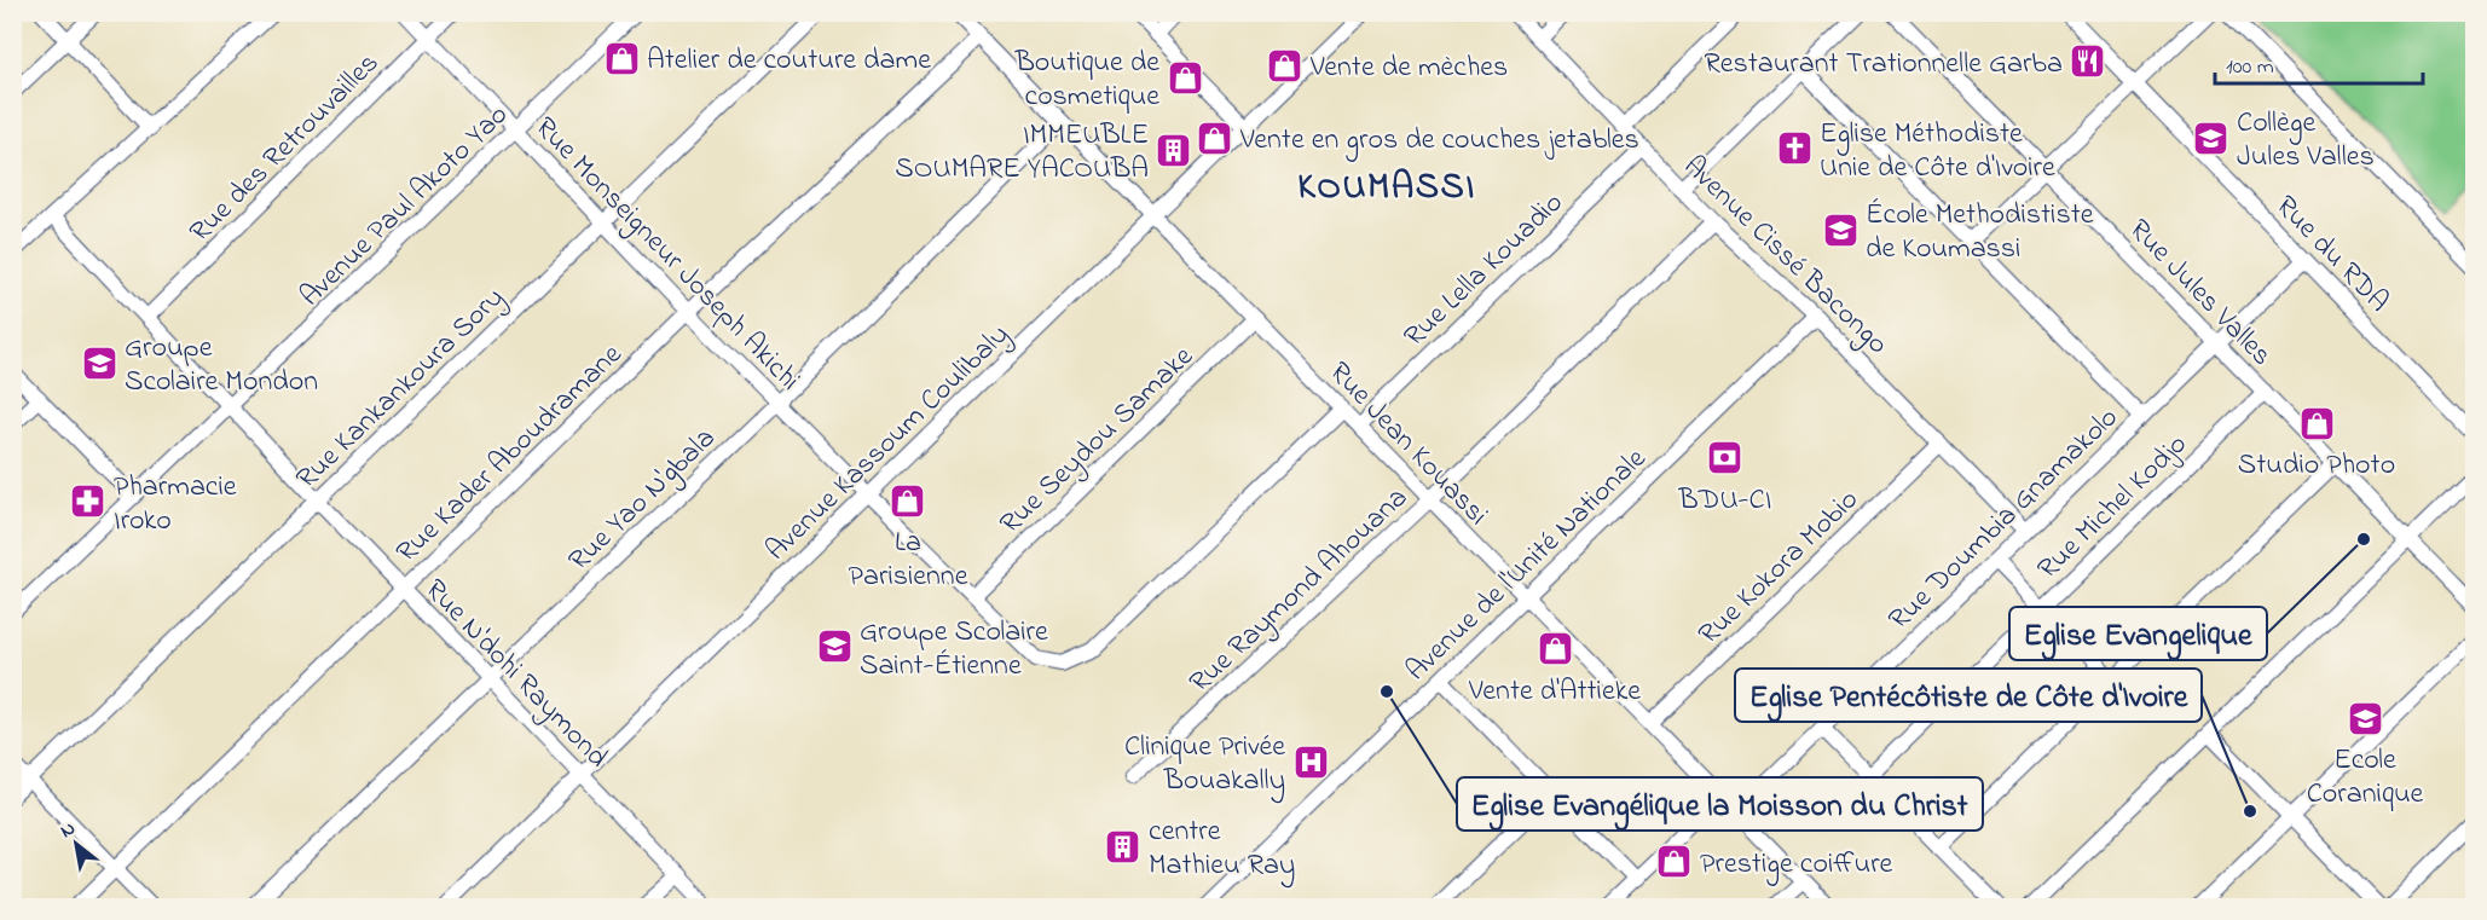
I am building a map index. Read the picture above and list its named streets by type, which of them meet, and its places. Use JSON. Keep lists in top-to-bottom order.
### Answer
{
  "streets": {
    "street": [
      "Rue des Retrouvailles",
      "Avenue Paul Akoto Yao",
      "Rue Monseigneur Joseph Akichi",
      "Rue du RDA",
      "Avenue Cissé Bacongo",
      "Rue Lella Kouadio",
      "Rue Jules Valles",
      "Rue Kankankoura Sory",
      "Rue Seydou Samake",
      "Avenue Kassoum Coulibaly",
      "Rue Jean Kouassi",
      "Rue Kader Aboudramane",
      "Rue Yao N'gbala",
      "Rue Michel Kodjo",
      "Rue Doumbia Gnamakolo",
      "Avenue de l'Unité Nationale",
      "Rue Kokora Mobio",
      "Rue Raymond Ahouana",
      "Rue N'dohi Raymond"
    ]
  },
  "crossings": [
    ["Rue des Retrouvailles", "Rue Monseigneur Joseph Akichi"],
    ["Rue des Retrouvailles", "Rue N'dohi Raymond"],
    ["Avenue Paul Akoto Yao", "Rue Monseigneur Joseph Akichi"],
    ["Avenue Paul Akoto Yao", "Rue N'dohi Raymond"],
    ["Rue Monseigneur Joseph Akichi", "Rue Kankankoura Sory"],
    ["Rue Monseigneur Joseph Akichi", "Rue Seydou Samake"],
    ["Rue Monseigneur Joseph Akichi", "Avenue Kassoum Coulibaly"],
    ["Rue Monseigneur Joseph Akichi", "Rue Jean Kouassi"],
    ["Rue Monseigneur Joseph Akichi", "Rue Kader Aboudramane"],
    ["Rue Monseigneur Joseph Akichi", "Rue Yao N'gbala"],
    ["Rue du RDA", "Rue Doumbia Gnamakolo"],
    ["Avenue Cissé Bacongo", "Rue Lella Kouadio"],
    ["Avenue Cissé Bacongo", "Rue Doumbia Gnamakolo"],
    ["Avenue Cissé Bacongo", "Avenue de l'Unité Nationale"],
    ["Avenue Cissé Bacongo", "Rue Kokora Mobio"],
    ["Avenue Cissé Bacongo", "Rue Raymond Ahouana"],
    ["Rue Lella Kouadio", "Rue Jean Kouassi"],
    ["Rue Jules Valles", "Rue Michel Kodjo"],
    ["Rue Jules Valles", "Rue Doumbia Gnamakolo"],
    ["Rue Kankankoura Sory", "Rue N'dohi Raymond"],
    ["Rue Seydou Samake", "Rue Jean Kouassi"],
    ["Avenue Kassoum Coulibaly", "Rue Jean Kouassi"],
    ["Avenue Kassoum Coulibaly", "Rue N'dohi Raymond"],
    ["Rue Jean Kouassi", "Rue Kader Aboudramane"],
    ["Rue Jean Kouassi", "Rue Yao N'gbala"],
    ["Rue Jean Kouassi", "Rue Doumbia Gnamakolo"],
    ["Rue Jean Kouassi", "Avenue de l'Unité Nationale"],
    ["Rue Jean Kouassi", "Rue Kokora Mobio"],
    ["Rue Jean Kouassi", "Rue Raymond Ahouana"],
    ["Rue Kader Aboudramane", "Rue N'dohi Raymond"],
    ["Rue Yao N'gbala", "Rue N'dohi Raymond"]
  ],
  "districts": ["KOUMASSI"],
  "places": {
    "shop": [
      "Atelier de couture dame",
      "Vente de mèches",
      "Boutique de cosmetique",
      "Vente en gros de couches jetables",
      "Studio Photo",
      "La Parisienne",
      "Vente d'Attieke",
      "Prestige coiffure"
    ],
    "restaurant": ["Restaurant Trationnelle Garba"],
    "school or university": [
      "Collège Jules Valles",
      "École Methodististe de Koumassi",
      "Groupe Scolaire Mondon",
      "Groupe Scolaire Saint-Étienne",
      "Ecole Coranique"
    ],
    "church": ["Eglise Méthodiste Unie de Côte d'Ivoire"],
    "building": ["IMMEUBLE SOUMARE YACOUBA", "centre Mathieu Ray"],
    "bank": ["BDU-CI"],
    "pharmacy": ["Pharmacie Iroko"],
    "other": ["Eglise Evangelique", "Eglise Evangélique la Moisson du Christ", "Eglise Pentécôtiste de Côte d'Ivoire"],
    "hospital": ["Clinique Privée Bouakally"]
  },
  "scale_bar": "100 m",
  "north": "top left"
}
